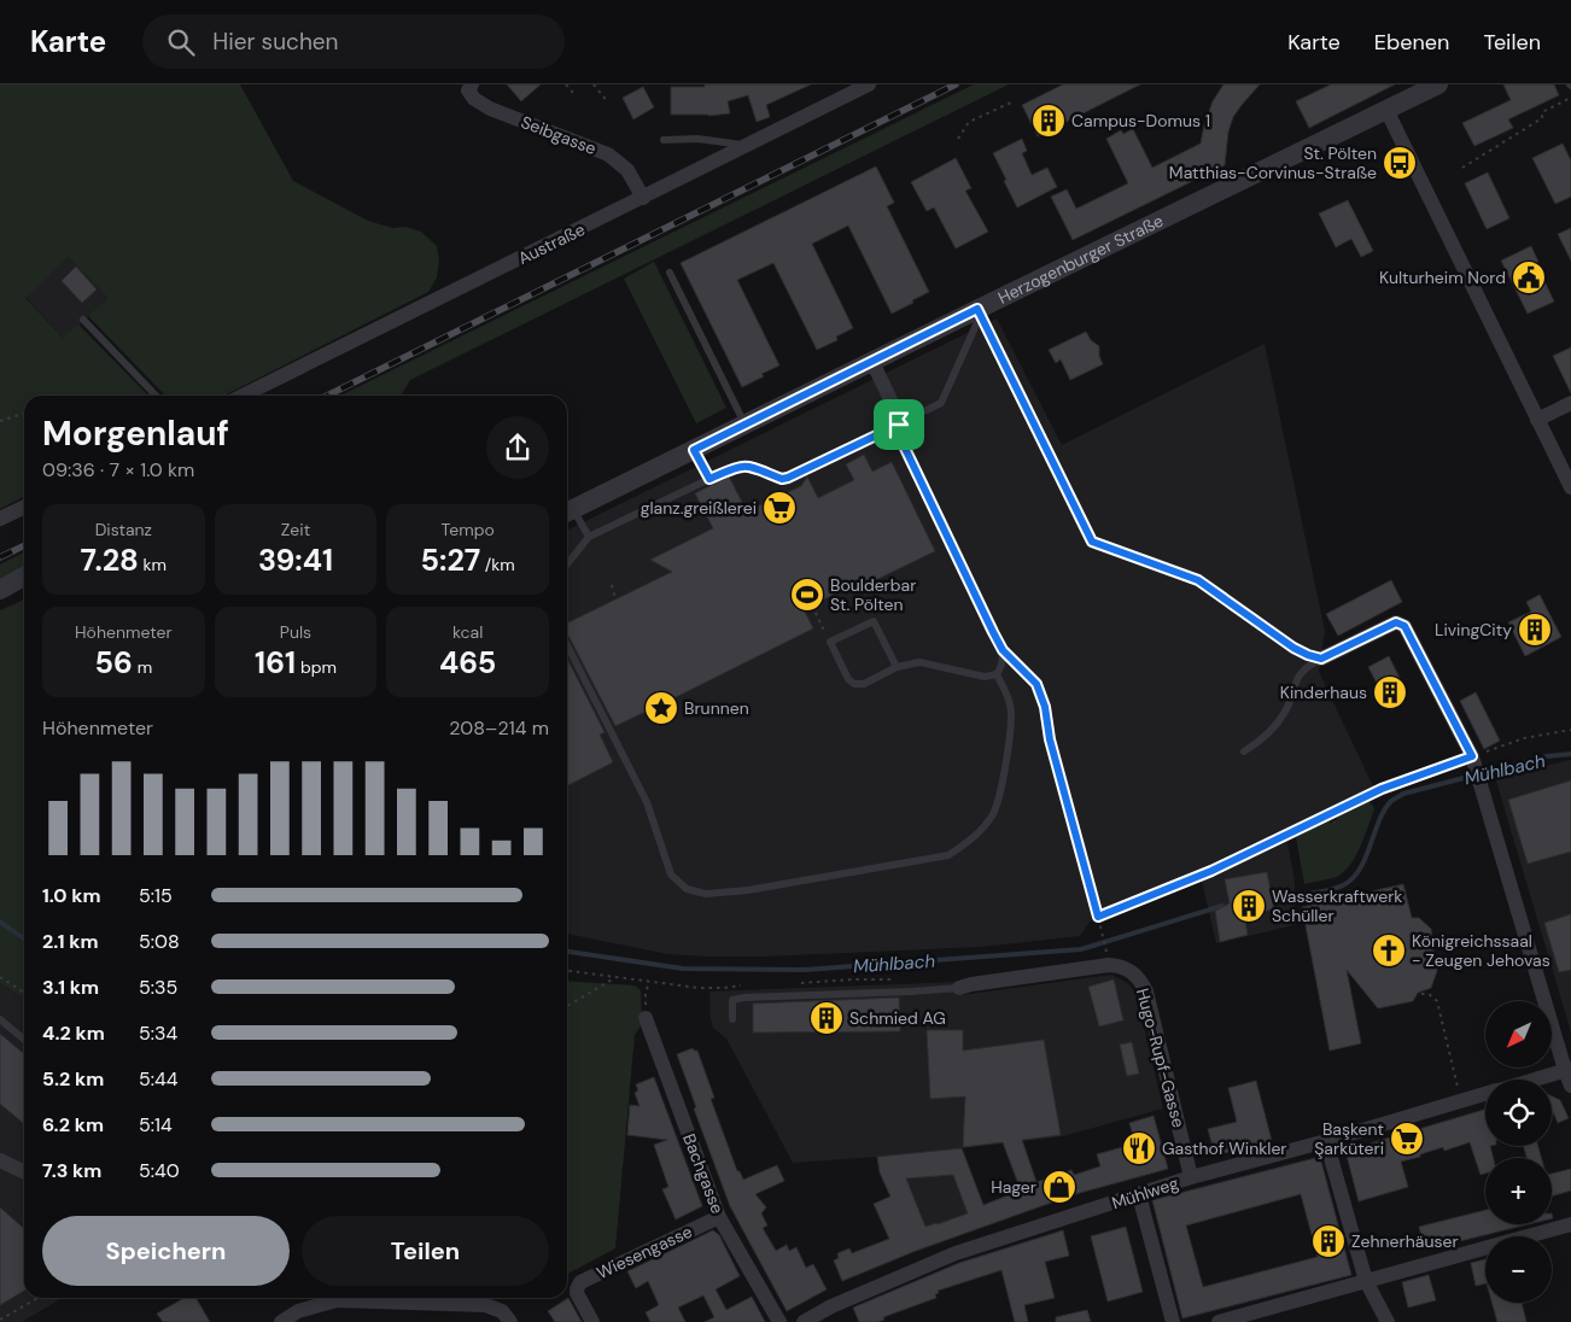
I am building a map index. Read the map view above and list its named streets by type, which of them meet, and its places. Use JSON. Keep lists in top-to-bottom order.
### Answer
{
  "streets": {
    "street": [
      "Seibgasse",
      "Austraße",
      "Herzogenburger Straße",
      "Hugo-Rupf-Gasse",
      "Bachgasse",
      "Mühlweg",
      "Wiesengasse"
    ]
  },
  "crossings": [
    ["Seibgasse", "Austraße"],
    ["Hugo-Rupf-Gasse", "Mühlweg"],
    ["Bachgasse", "Wiesengasse"]
  ],
  "water": ["Mühlbach"],
  "places": {
    "building": [
      "Campus-Domus 1",
      "LivingCity",
      "Kinderhaus",
      "Wasserkraftwerk Schüller",
      "Schmied AG",
      "Zehnerhäuser"
    ],
    "bus stop": ["St. Pölten Matthias-Corvinus-Straße"],
    "public building": ["Kulturheim Nord"],
    "supermarket": ["glanz.greißlerei", "Başkent Şarküteri"],
    "sports": ["Boulderbar St. Pölten"],
    "place": ["Brunnen"],
    "church": ["Königreichssaal - Zeugen Jehovas"],
    "restaurant": ["Gasthof Winkler"],
    "shop": ["Hager"]
  },
  "north": "bottom left",
  "page": {
    "header": "Karte",
    "search": "Hier suchen",
    "nav": ["Karte", "Ebenen", "Teilen"],
    "heading": ["Morgenlauf", "09:36 · 7 × 1.0 km"],
    "stats": [
      ["Distanz", "7.28 km"],
      ["Zeit", "39:41"],
      ["Tempo", "5:27 /km"],
      ["Höhenmeter", "56 m"],
      ["Puls", "161 bpm"],
      ["kcal", "465"]
    ],
    "chart": ["Höhenmeter", "208–214 m"],
    "list": [
      {
        "name": "1.0 km",
        "note": "5:15"
      },
      {
        "name": "2.1 km",
        "note": "5:08"
      },
      {
        "name": "3.1 km",
        "note": "5:35"
      },
      {
        "name": "4.2 km",
        "note": "5:34"
      },
      {
        "name": "5.2 km",
        "note": "5:44"
      },
      {
        "name": "6.2 km",
        "note": "5:14"
      },
      {
        "name": "7.3 km",
        "note": "5:40"
      }
    ],
    "map_buttons": ["+", "−"],
    "buttons": ["Speichern", "Teilen"]
  }
}
